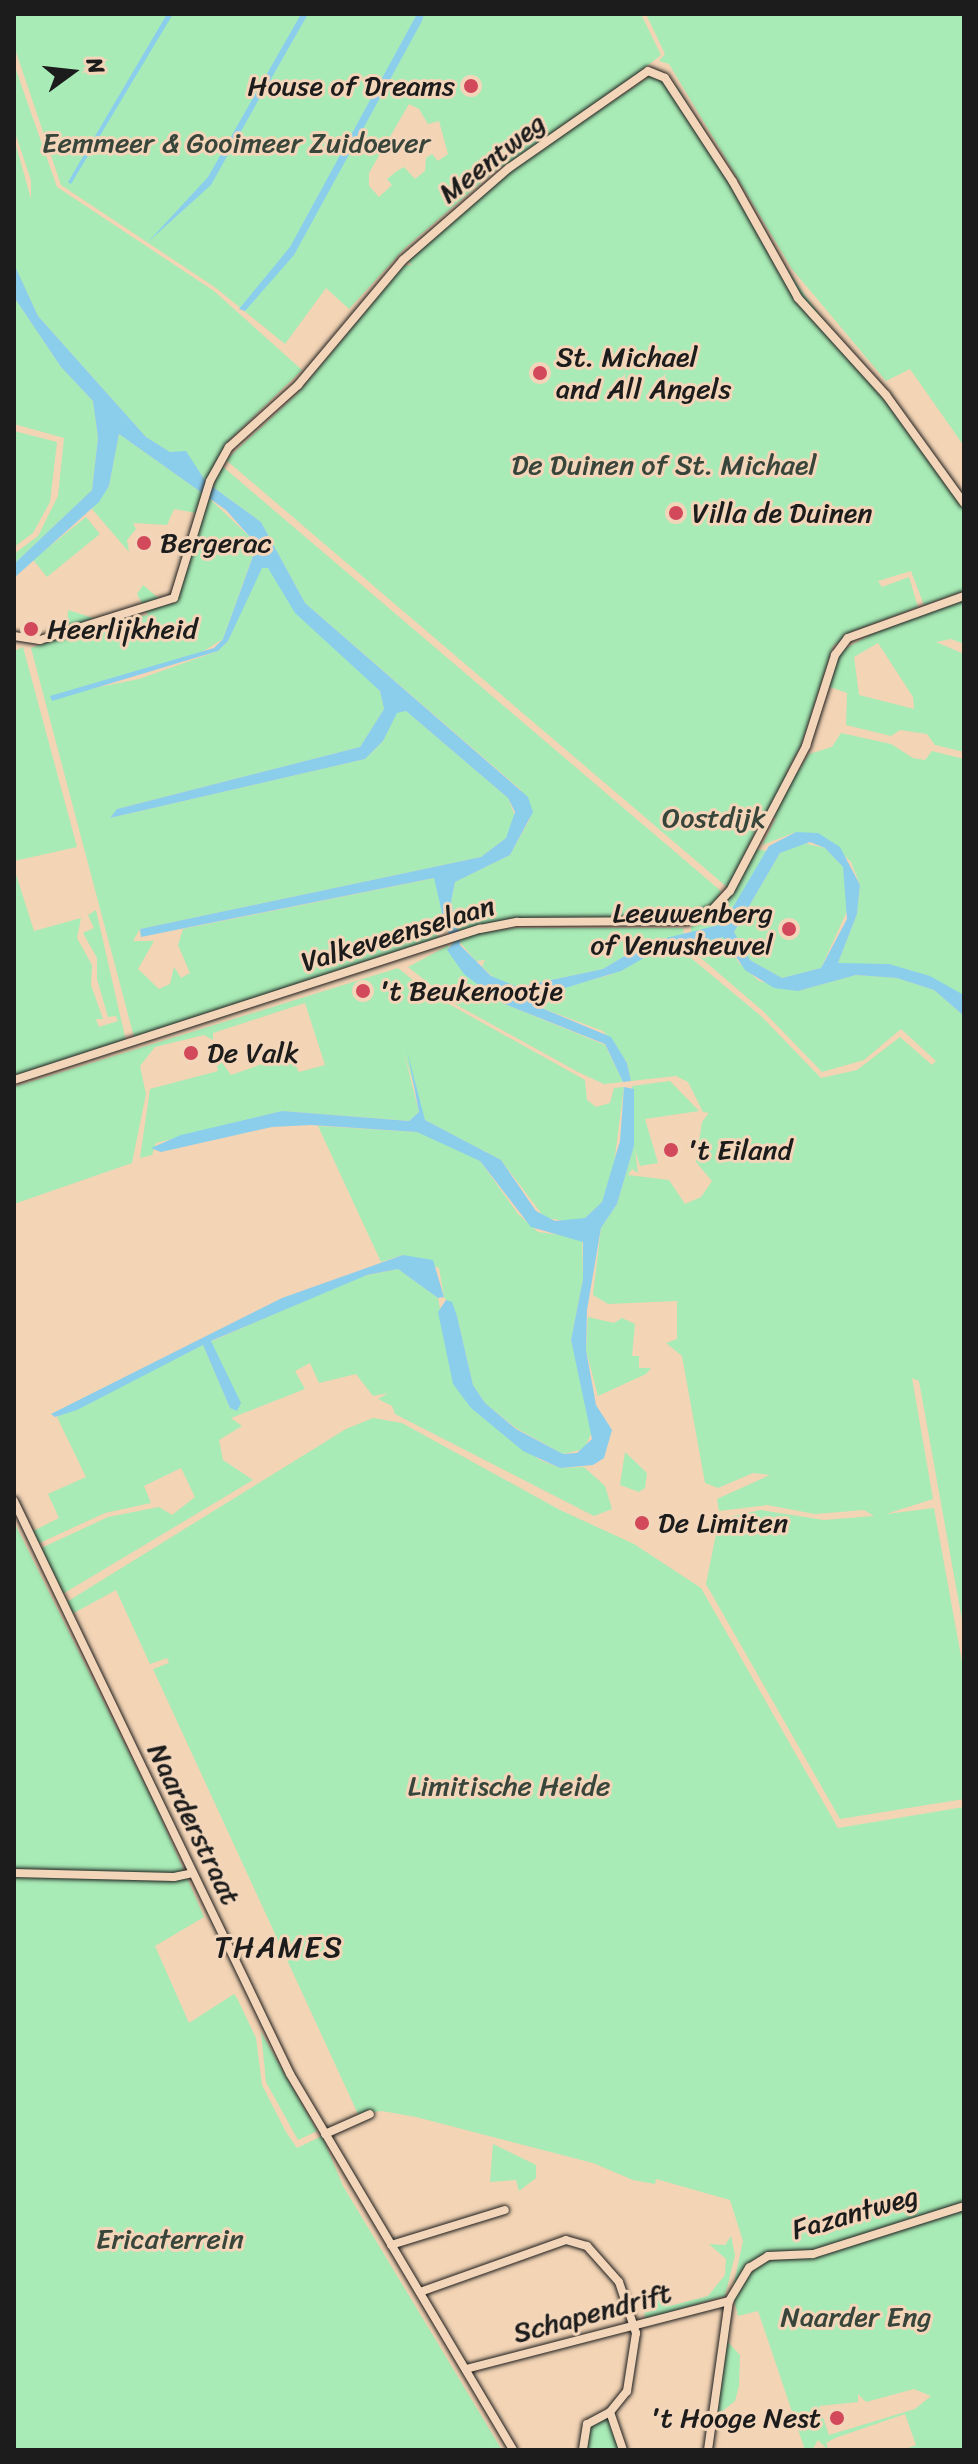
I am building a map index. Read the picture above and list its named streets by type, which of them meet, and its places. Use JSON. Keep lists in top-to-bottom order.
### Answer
{
  "streets": {
    "street": [
      "Meentweg",
      "Valkeveenselaan",
      "Naarderstraat",
      "Fazantweg",
      "Schapendrift"
    ]
  },
  "crossings": [
    ["Naarderstraat", "Schapendrift"],
    ["Fazantweg", "Schapendrift"]
  ],
  "districts": ["THAMES"],
  "parks": [
    "Eemmeer & Gooimeer Zuidoever",
    "De Duinen of St. Michael",
    "Oostdijk",
    "Limitische Heide",
    "Ericaterrein",
    "Naarder Eng"
  ],
  "places": [
    "House of Dreams",
    "St. Michael and All Angels",
    "Villa de Duinen",
    "Bergerac",
    "Heerlijkheid",
    "Leeuwenberg of Venusheuvel",
    "'t Beukenootje",
    "De Valk",
    "'t Eiland",
    "De Limiten",
    "'t Hooge Nest"
  ],
  "north": "right"
}
